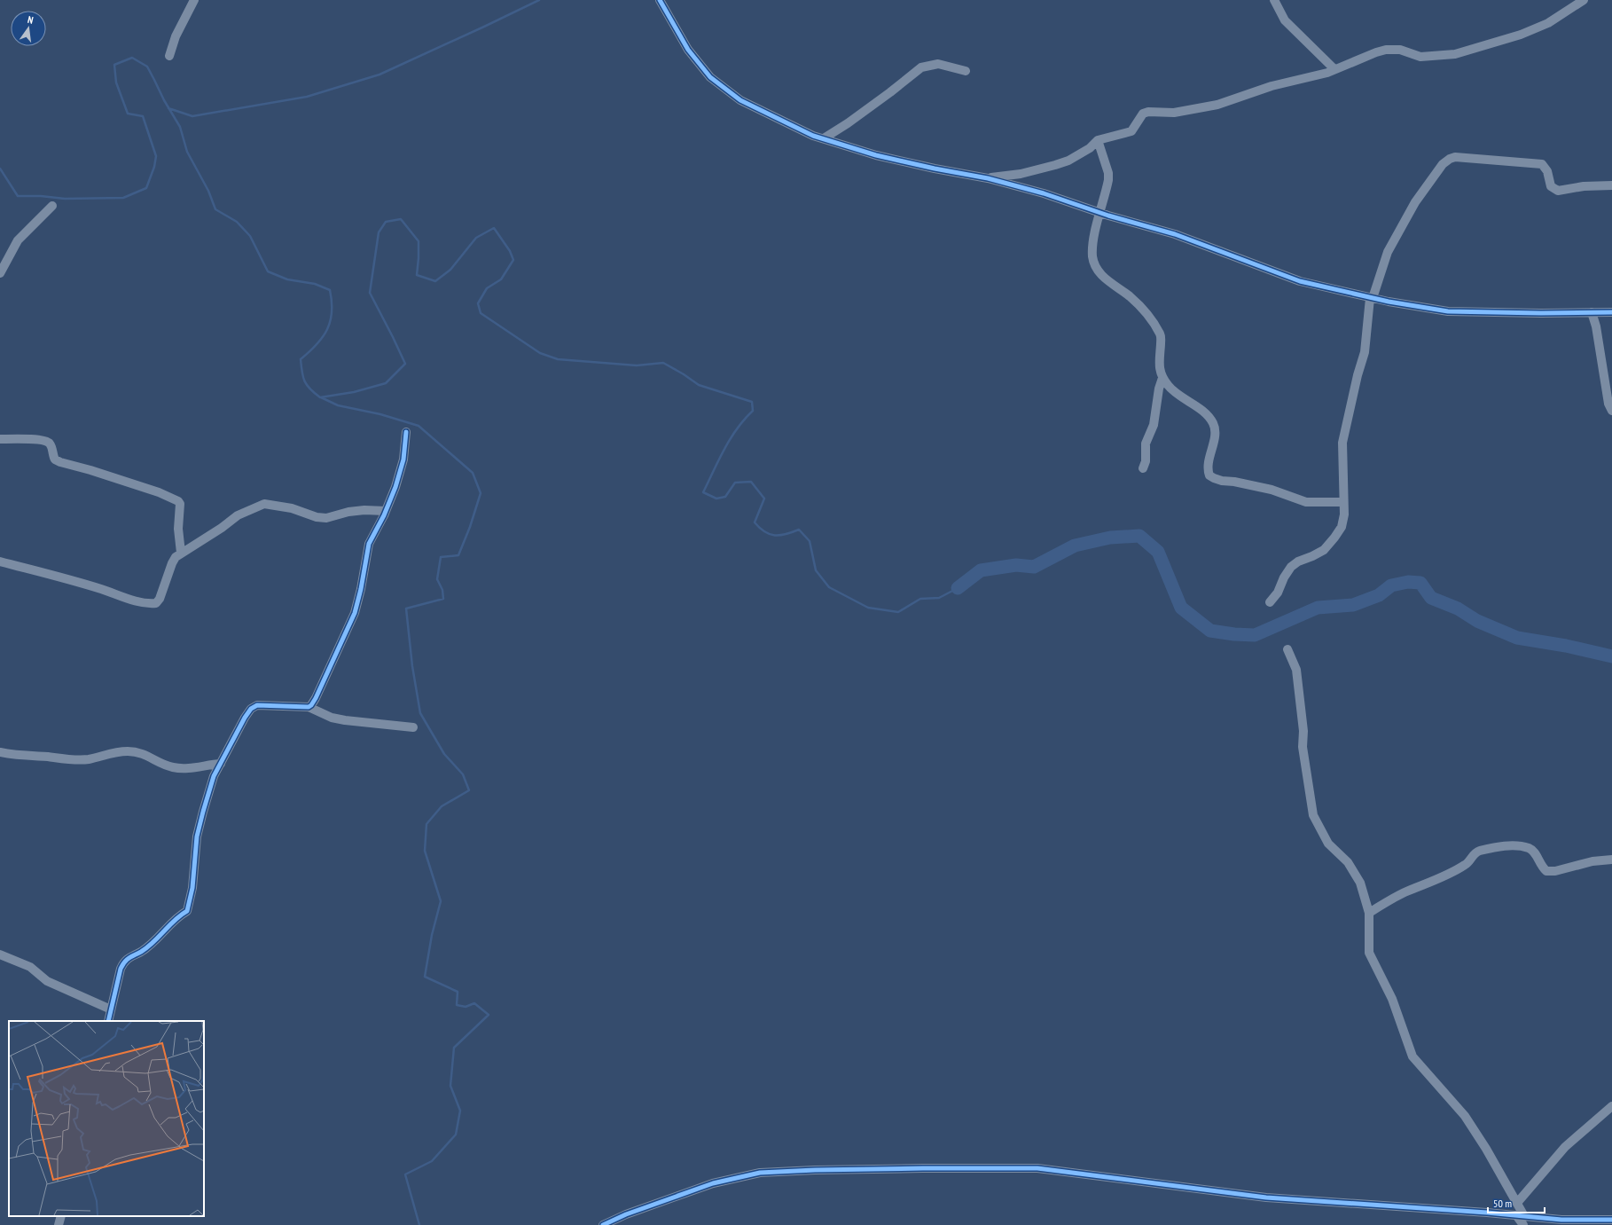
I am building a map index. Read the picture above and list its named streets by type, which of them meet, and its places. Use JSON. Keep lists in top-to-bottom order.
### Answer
{
  "scale_bar": "50 m",
  "north": "top"
}
